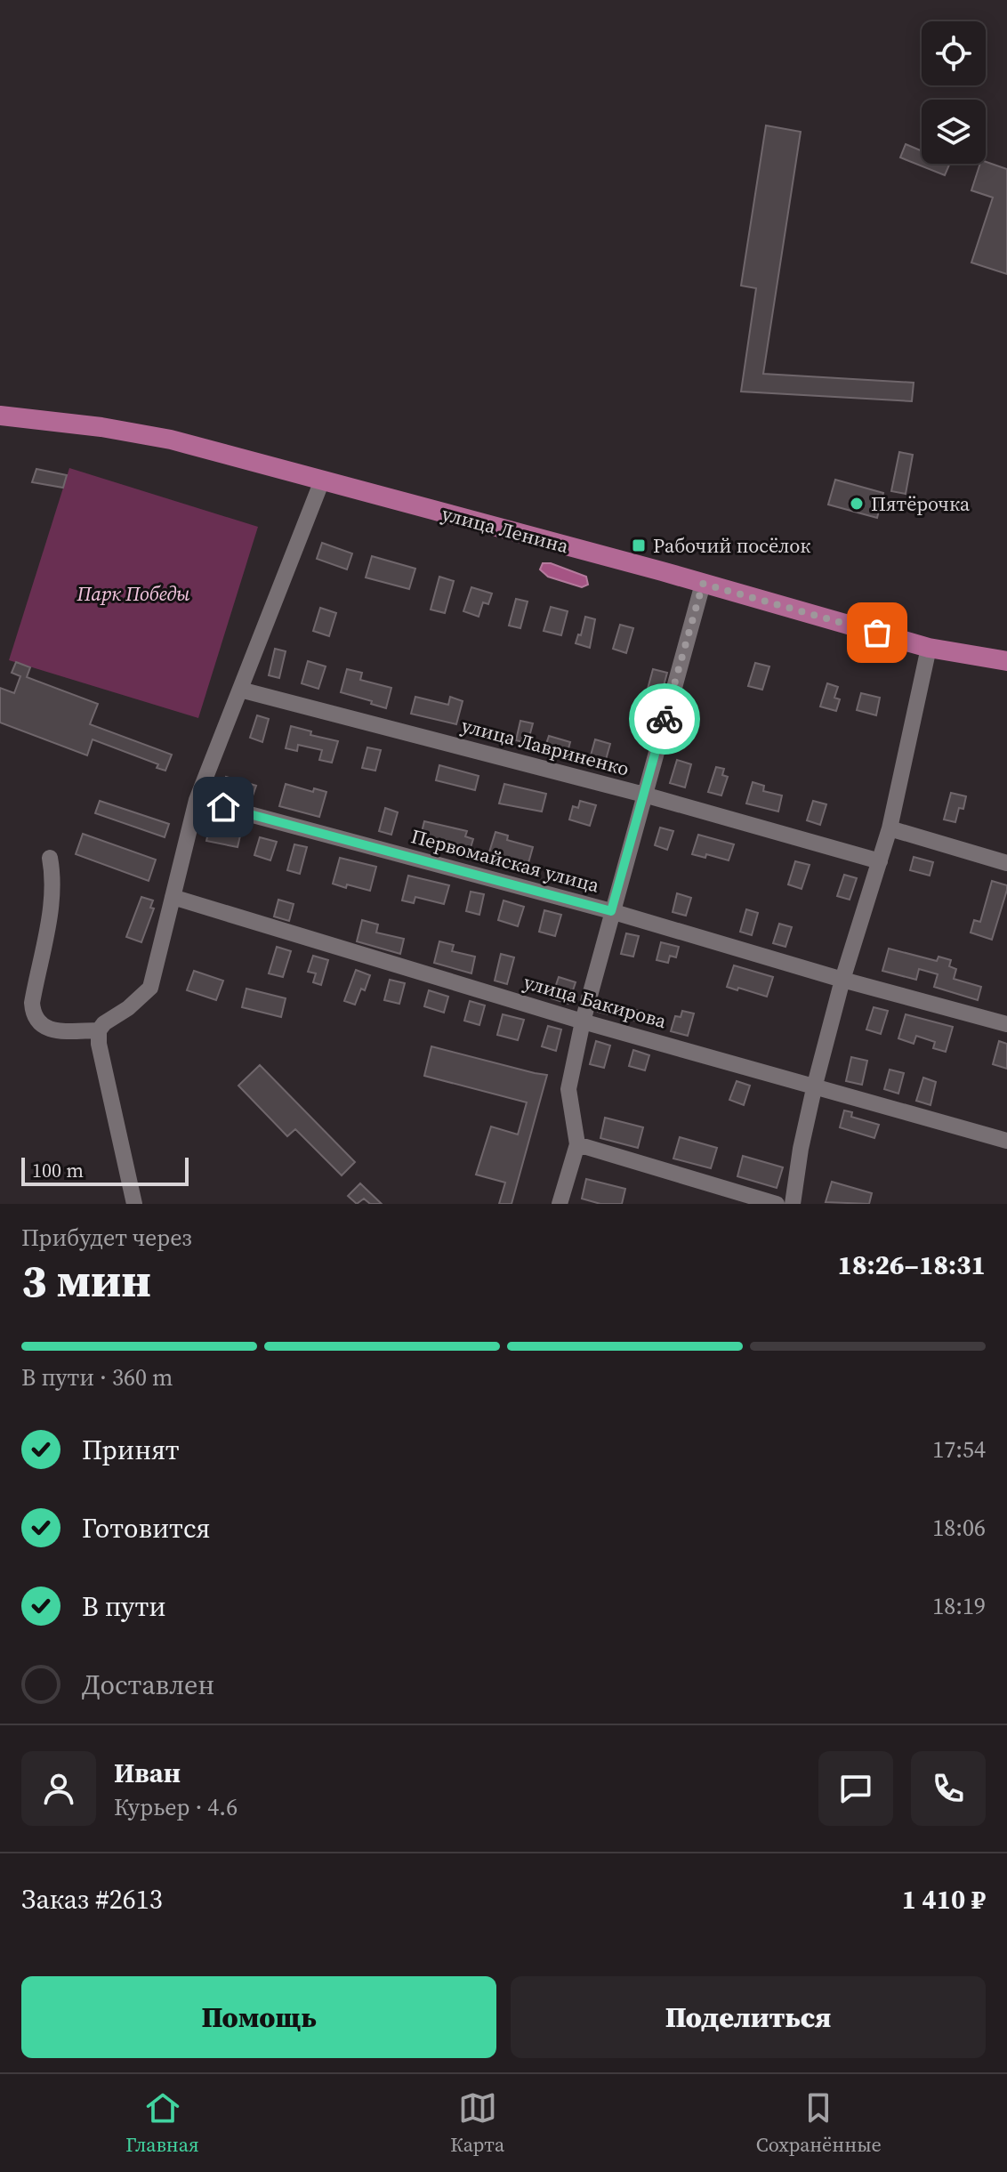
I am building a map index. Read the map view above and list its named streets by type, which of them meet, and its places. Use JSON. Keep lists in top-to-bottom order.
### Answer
{
  "streets": {
    "main road": ["улица Ленина"],
    "street": ["улица Лавриненко", "Первомайская улица", "улица Бакирова"]
  },
  "parks": ["Парк Победы"],
  "places": {
    "other": ["Пятёрочка"],
    "transit": ["Рабочий посёлок"]
  },
  "scale_bar": "100 m",
  "page": {
    "scale": "100 m",
    "heading": ["3 мин", "Прибудет через", "18:26–18:31"],
    "panel": [
      "Иван",
      "Курьер · 4.6",
      "Заказ #2613",
      "1 410 ₽"
    ],
    "bar": "В пути · 360 m",
    "list": [
      ["Принят", "17:54"],
      ["Готовится", "18:06"],
      ["В пути", "18:19"],
      "Доставлен"
    ],
    "buttons": ["Помощь", "Поделиться"],
    "tabs": ["Главная", "Карта", "Сохранённые"]
  }
}
